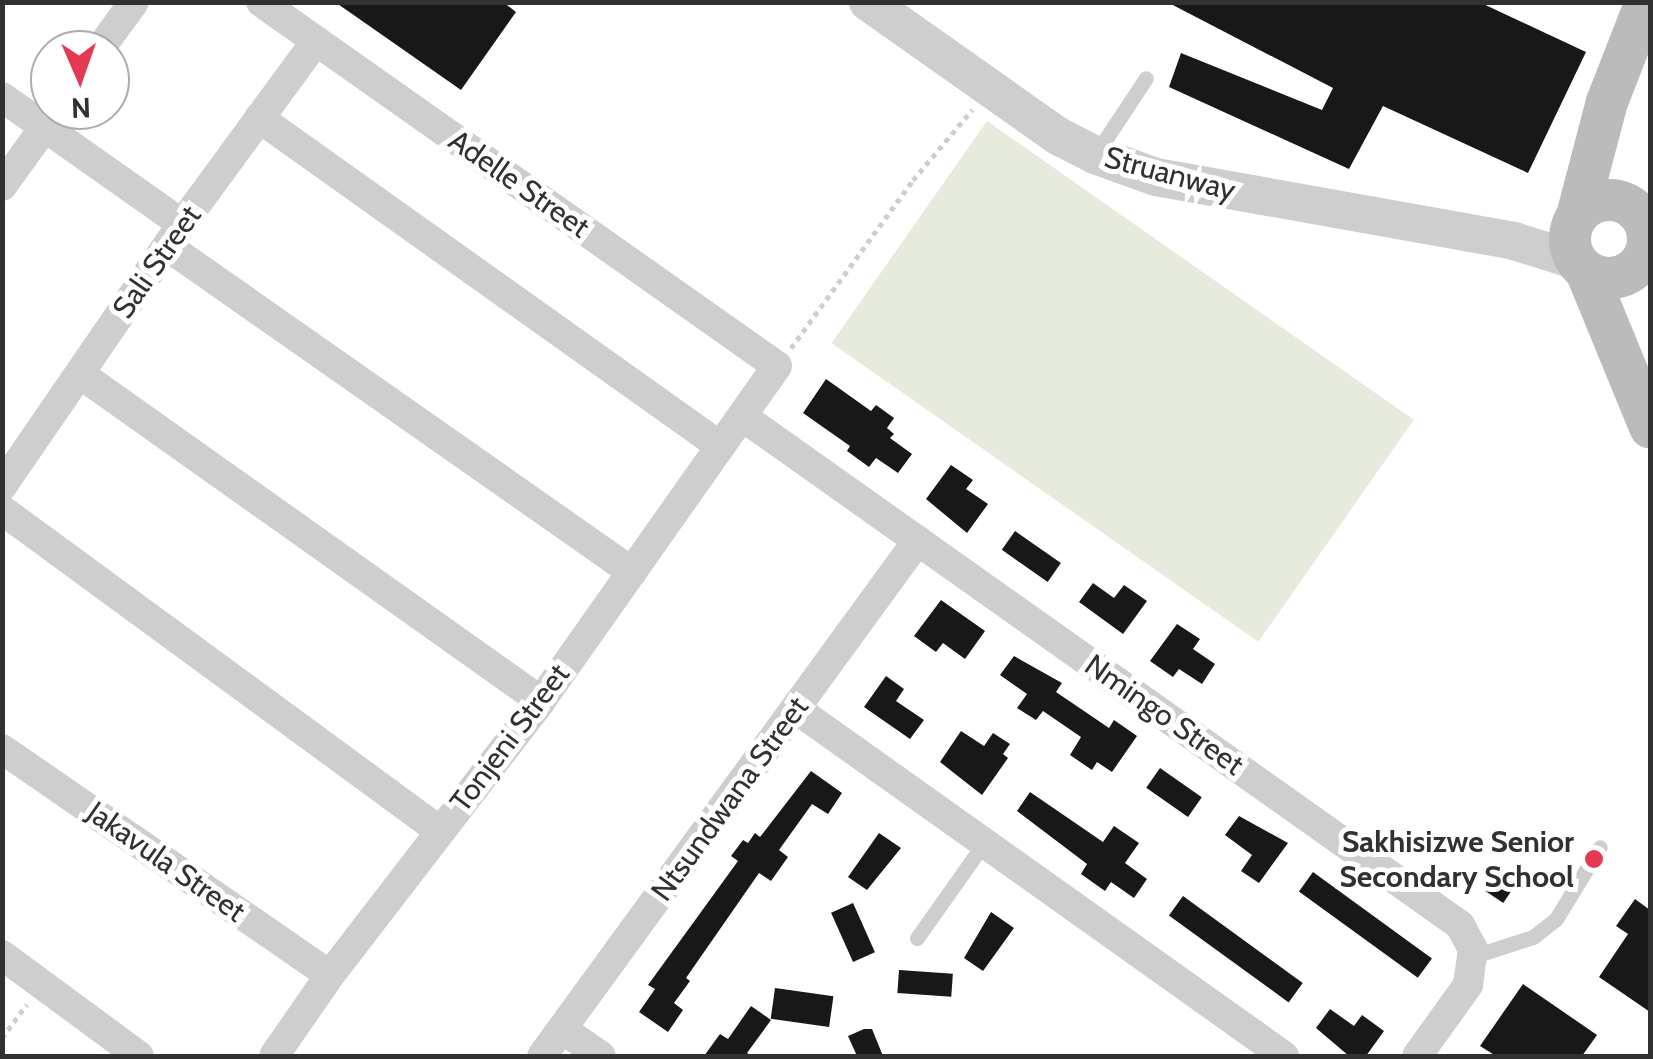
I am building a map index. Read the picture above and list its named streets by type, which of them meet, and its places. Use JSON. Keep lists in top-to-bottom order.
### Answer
{
  "streets": {
    "street": [
      "Struanway",
      "Adelle Street",
      "Sali Street",
      "Nmingo Street",
      "Tonjeni Street",
      "Ntsundwana Street",
      "Jakavula Street"
    ]
  },
  "crossings": [
    ["Adelle Street", "Sali Street"],
    ["Adelle Street", "Tonjeni Street"],
    ["Nmingo Street", "Tonjeni Street"],
    ["Nmingo Street", "Ntsundwana Street"],
    ["Tonjeni Street", "Jakavula Street"]
  ],
  "places": ["Sakhisizwe Senior Secondary School"],
  "north": "bottom"
}
